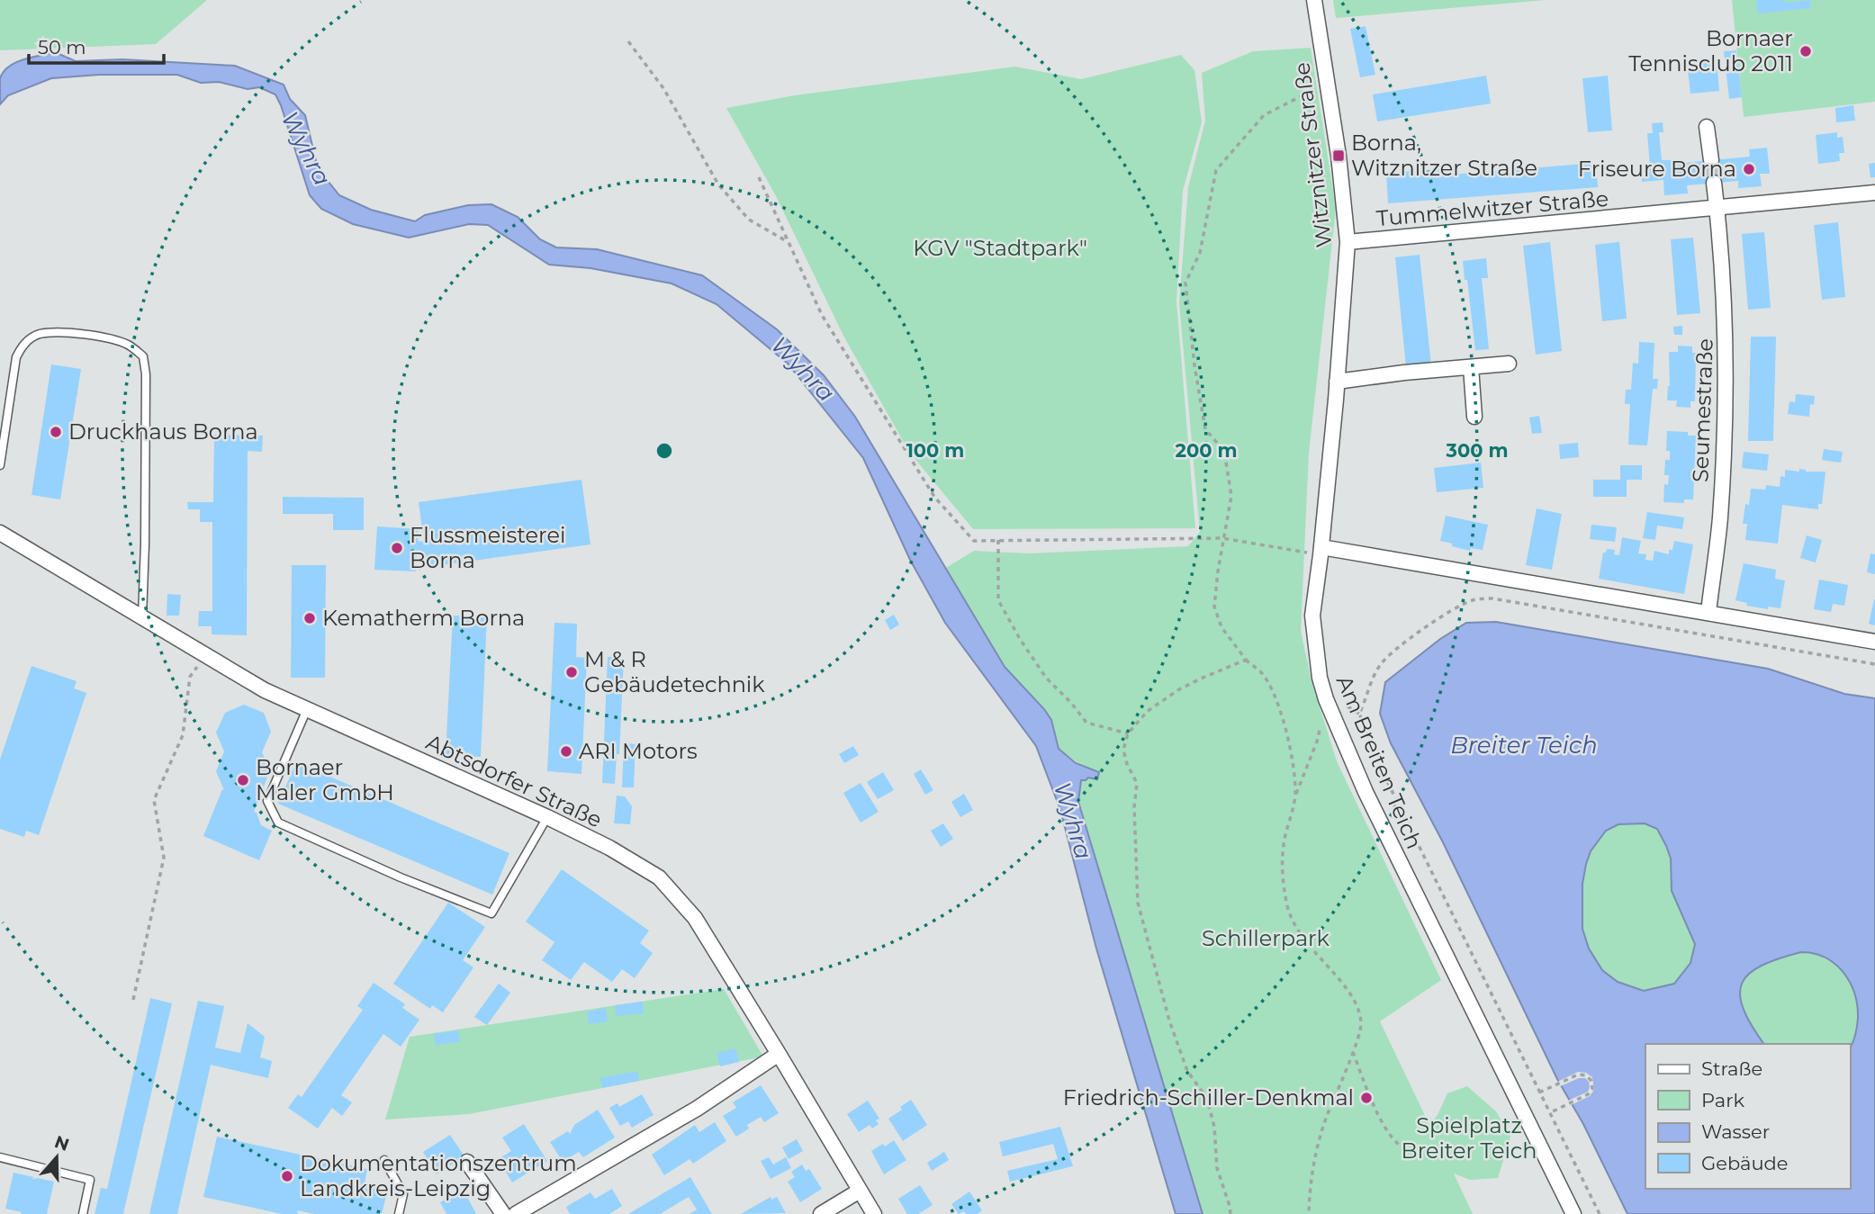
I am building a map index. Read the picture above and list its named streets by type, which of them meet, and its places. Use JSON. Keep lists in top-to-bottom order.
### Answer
{
  "streets": {
    "street": [
      "Witznitzer Straße",
      "Tummelwitzer Straße",
      "Seumestraße",
      "Am Breiten Teich",
      "Abtsdorfer Straße"
    ]
  },
  "crossings": [
    ["Witznitzer Straße", "Tummelwitzer Straße"],
    ["Witznitzer Straße", "Am Breiten Teich"],
    ["Tummelwitzer Straße", "Seumestraße"]
  ],
  "water": ["Wyhra", "Breiter Teich"],
  "parks": ["KGV \"Stadtpark\"", "Schillerpark", "Spielplatz Breiter Teich"],
  "places": {
    "other": [
      "Bornaer Tennisclub 2011",
      "Friseure Borna",
      "Druckhaus Borna",
      "Flussmeisterei Borna",
      "Kematherm Borna",
      "M & R Gebäudetechnik",
      "ARI Motors",
      "Bornaer Maler GmbH",
      "Friedrich-Schiller-Denkmal",
      "Dokumentationszentrum Landkreis-Leipzig"
    ],
    "transit": ["Borna, Witznitzer Straße"]
  },
  "legend": [
    "Straße",
    "Park",
    "Wasser",
    "Gebäude"
  ],
  "scale_bar": "50 m",
  "north": "top",
  "rings": ["100 m", "200 m", "300 m"]
}
